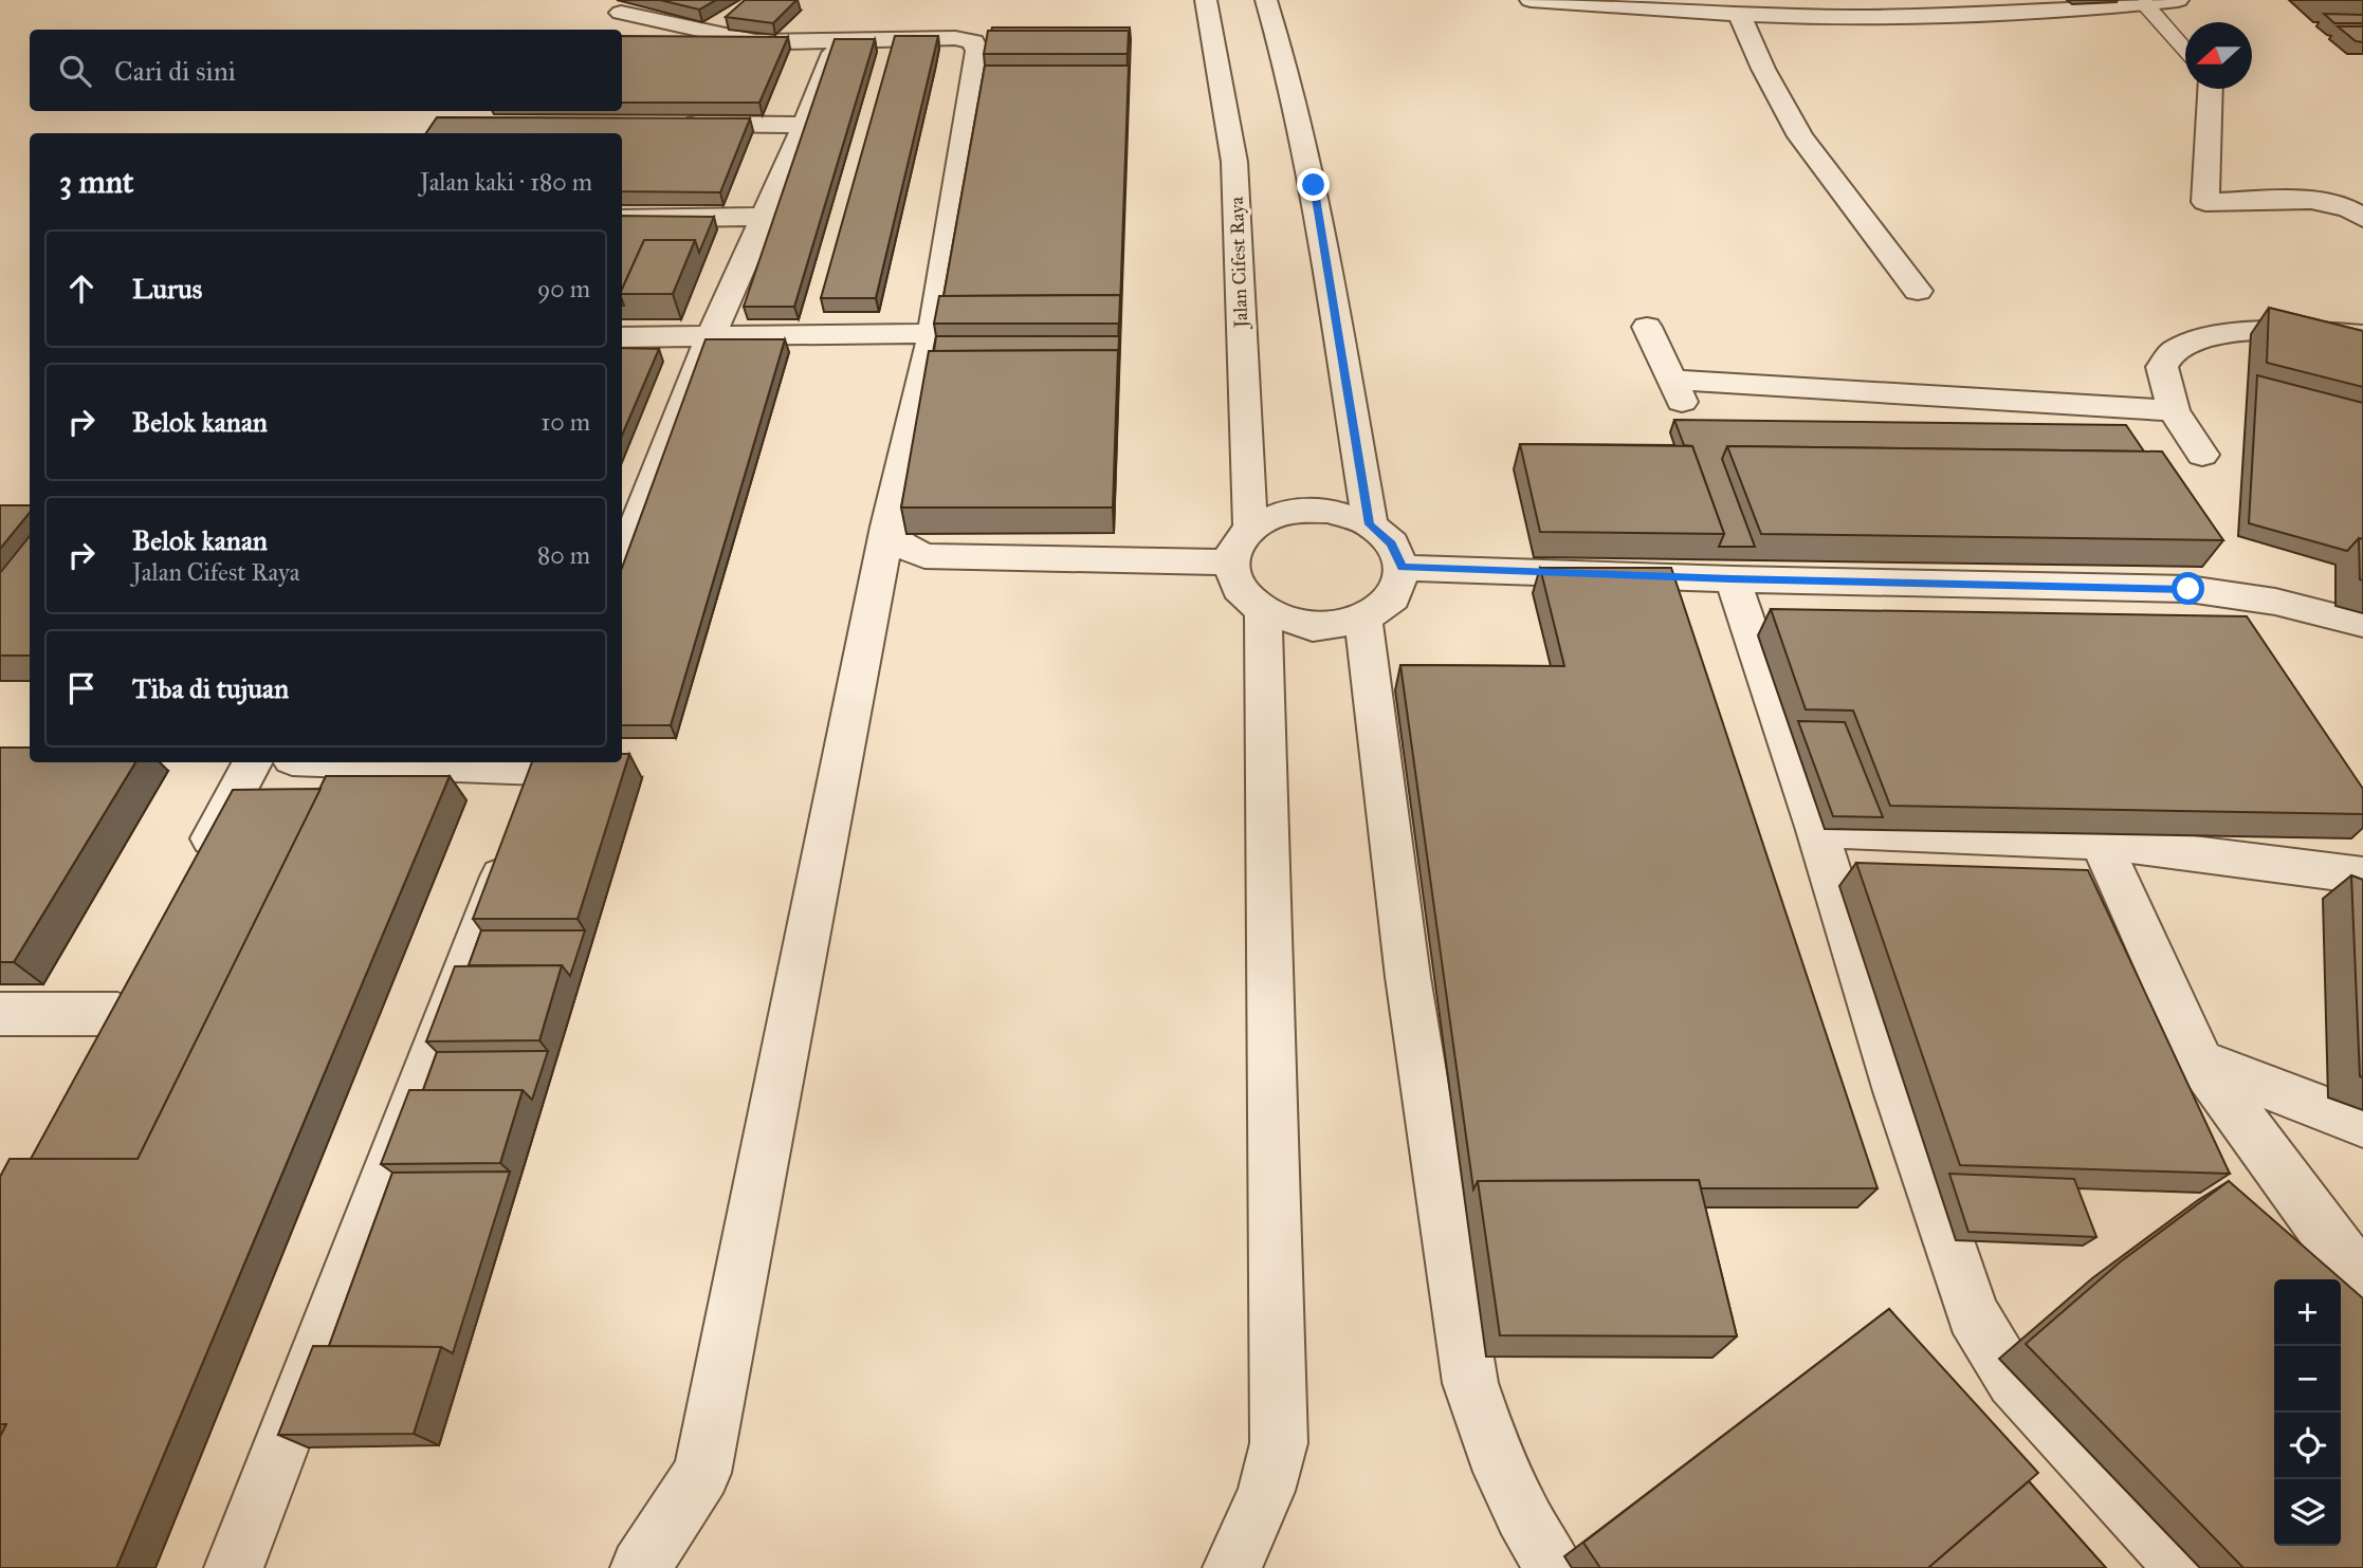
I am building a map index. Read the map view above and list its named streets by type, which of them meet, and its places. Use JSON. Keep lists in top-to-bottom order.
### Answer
{
  "streets": {
    "street": ["Jalan Cifest Raya"]
  },
  "north": "left",
  "page": {
    "search": "Cari di sini",
    "heading": ["3 mnt", "Jalan kaki · 180 m"],
    "list": [
      ["Lurus", "90 m"],
      ["Belok kanan", "10 m"],
      ["Belok kanan", "Jalan Cifest Raya", "80 m"],
      "Tiba di tujuan"
    ],
    "map_buttons": ["+", "−"]
  }
}
